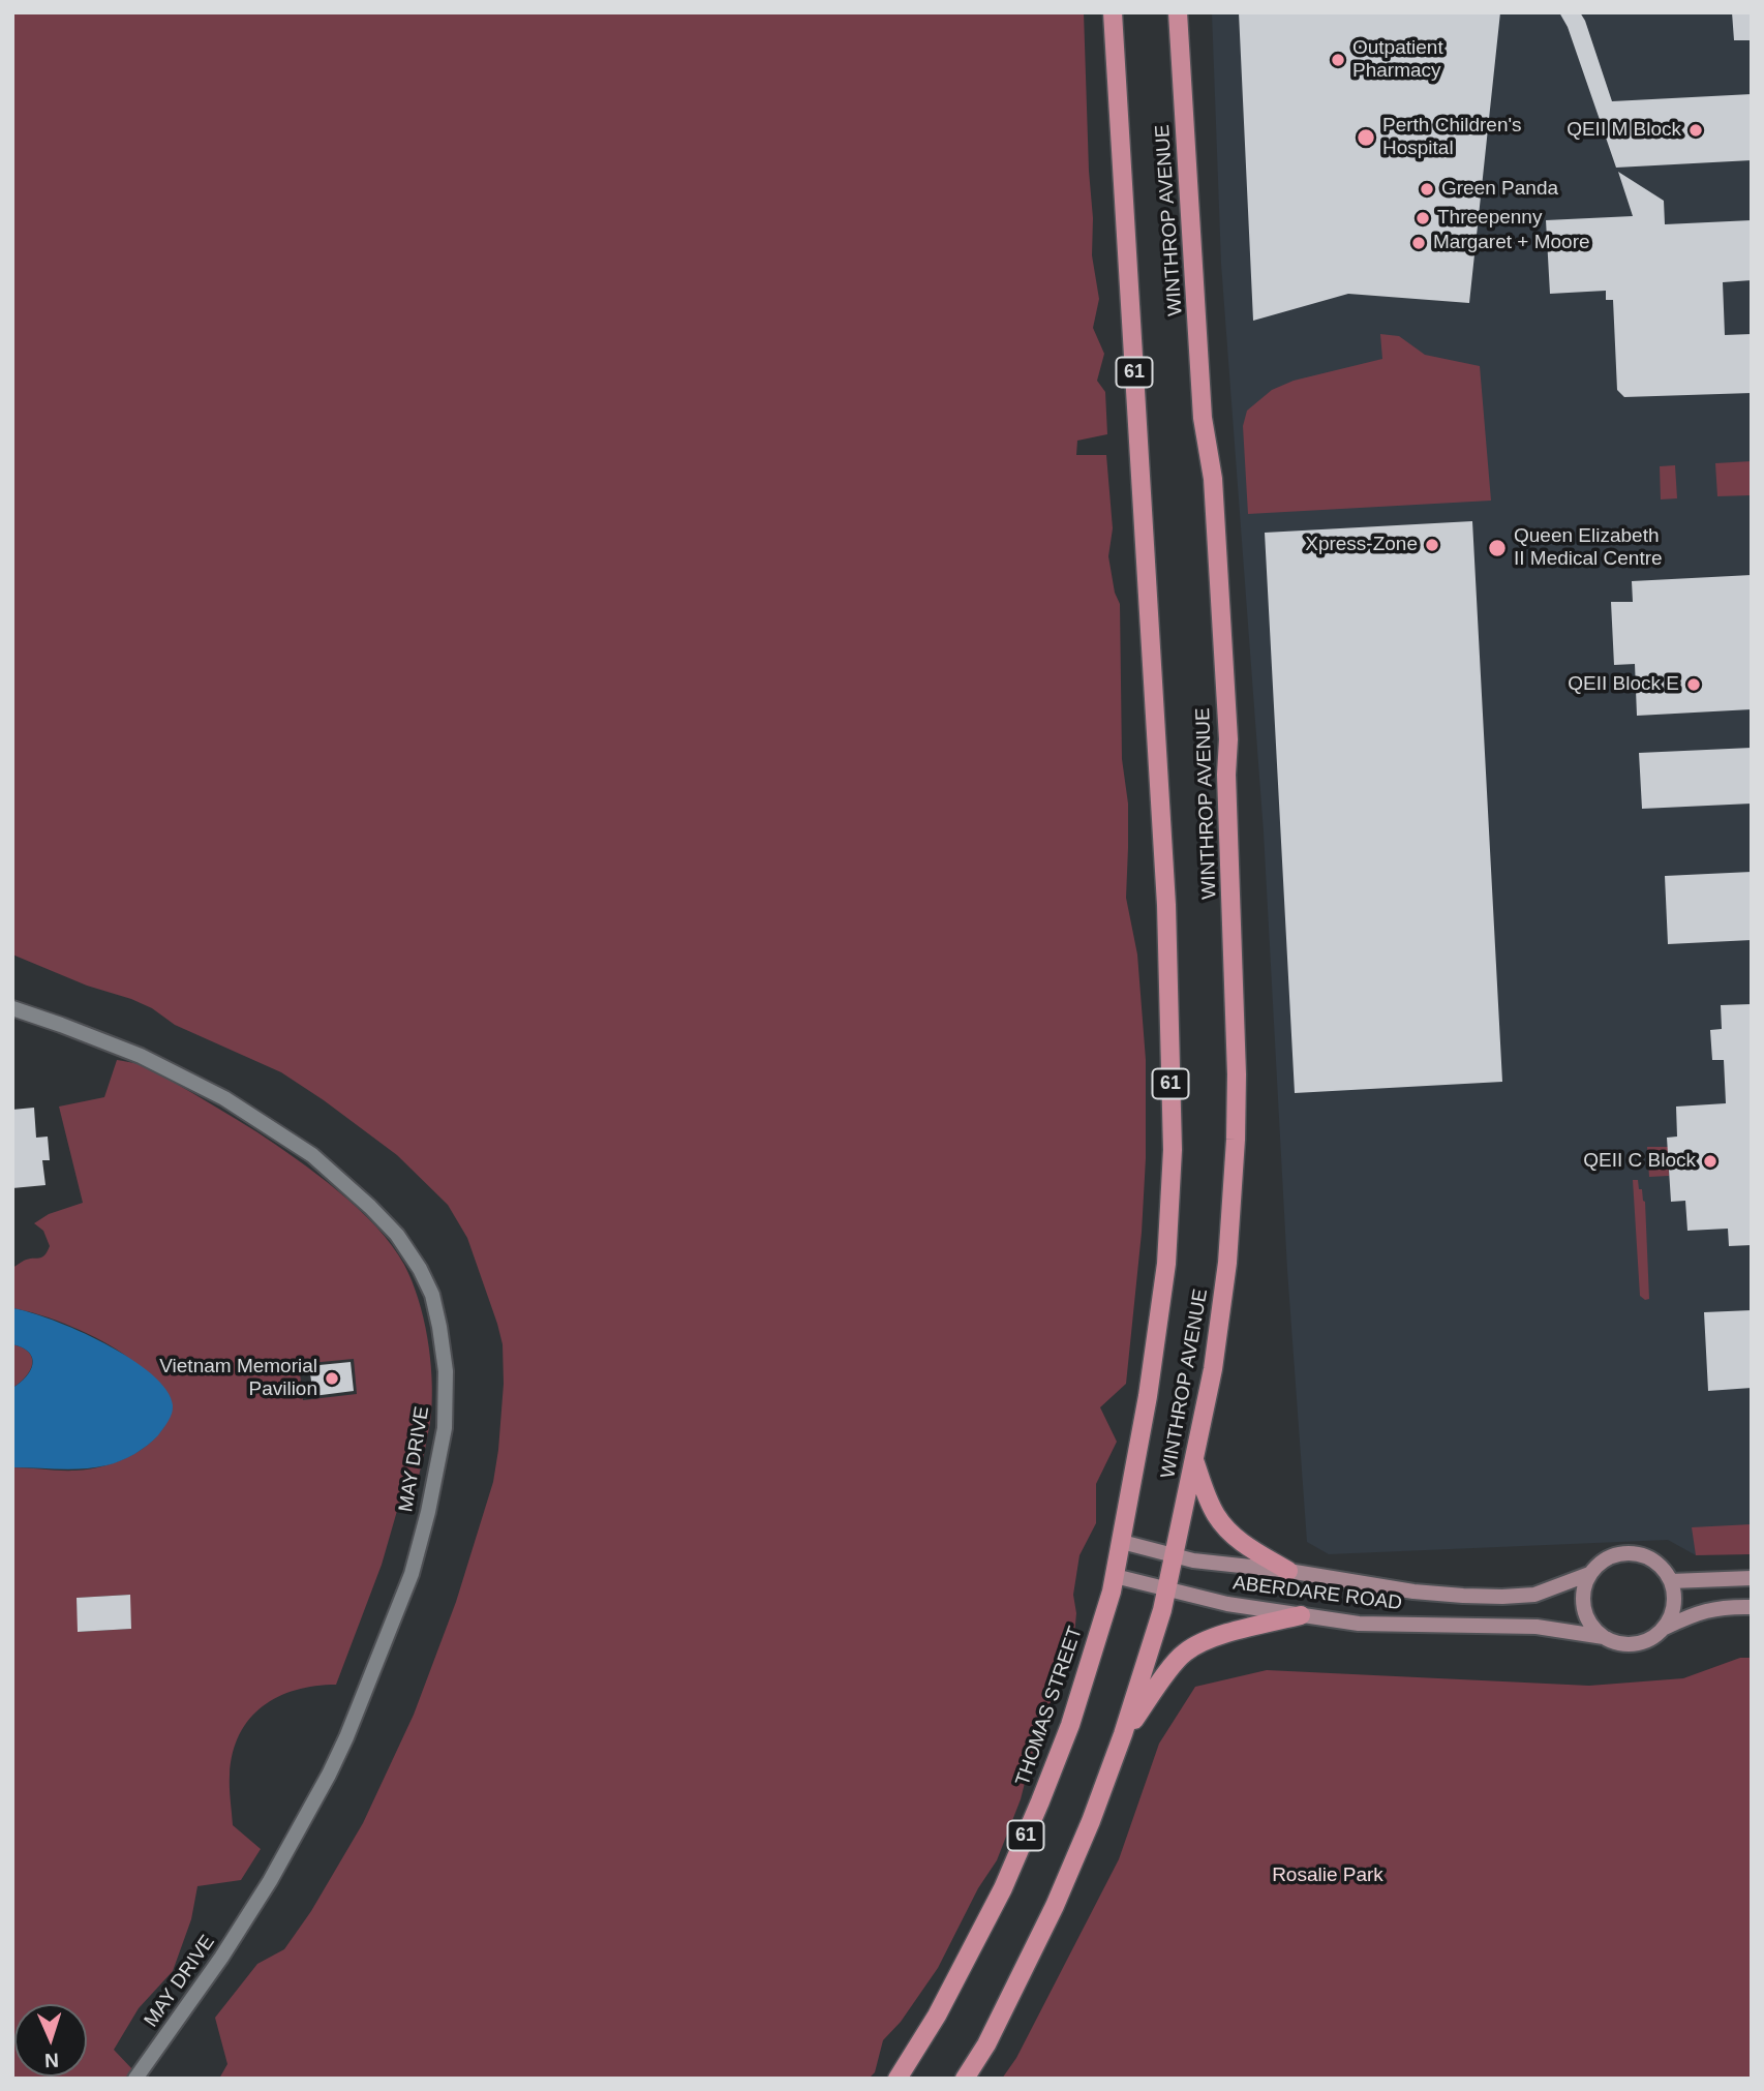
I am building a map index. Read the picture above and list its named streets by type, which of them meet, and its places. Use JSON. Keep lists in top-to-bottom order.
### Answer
{
  "streets": {
    "main road": [
      "WINTHROP AVENUE",
      "61",
      "ABERDARE ROAD",
      "THOMAS STREET"
    ],
    "street": ["MAY DRIVE"]
  },
  "crossings": [
    ["WINTHROP AVENUE", "ABERDARE ROAD"],
    ["WINTHROP AVENUE", "THOMAS STREET"],
    ["ABERDARE ROAD", "THOMAS STREET"]
  ],
  "parks": ["Rosalie Park"],
  "places": [
    "Outpatient Pharmacy",
    "QEII M Block",
    "Perth Children's Hospital",
    "Green Panda",
    "Threepenny",
    "Margaret + Moore",
    "Xpress-Zone",
    "Queen Elizabeth II Medical Centre",
    "QEII Block E",
    "QEII C Block",
    "Vietnam Memorial Pavilion"
  ],
  "north": "bottom"
}
